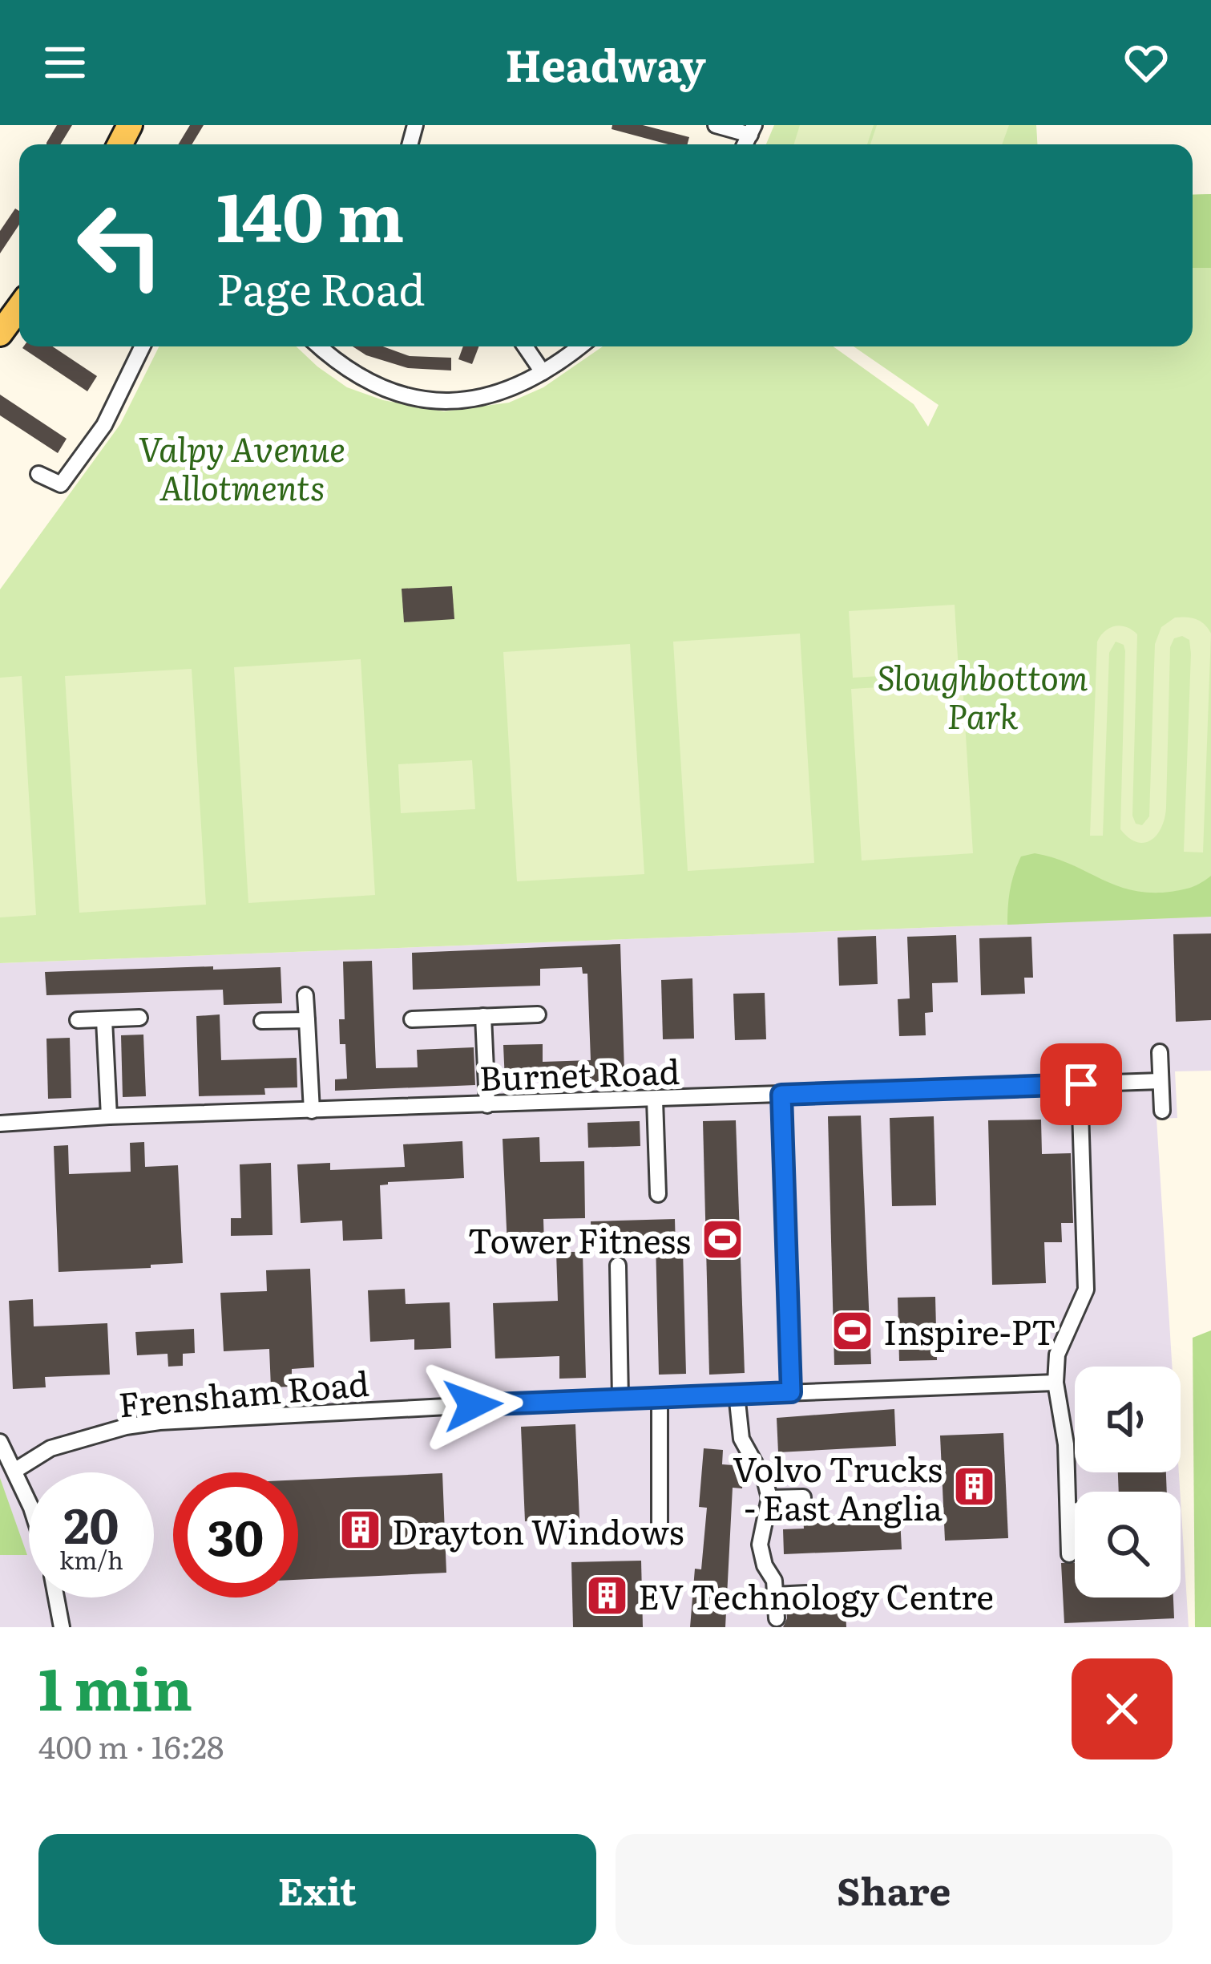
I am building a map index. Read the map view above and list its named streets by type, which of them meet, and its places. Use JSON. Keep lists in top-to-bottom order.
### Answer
{
  "streets": {
    "street": ["Burnet Road", "Frensham Road"]
  },
  "parks": ["Valpy Avenue Allotments", "Sloughbottom Park"],
  "places": {
    "sports": ["Tower Fitness", "Inspire-PT"],
    "building": ["Volvo Trucks - East Anglia", "Drayton Windows", "EV Technology Centre"]
  },
  "page": {
    "header": "Headway",
    "turn": ["140 m", "Page Road"],
    "speed": "20 km/h",
    "limit": "30",
    "heading": ["1 min", "400 m · 16:28"],
    "buttons": ["Exit", "Share"]
  }
}
